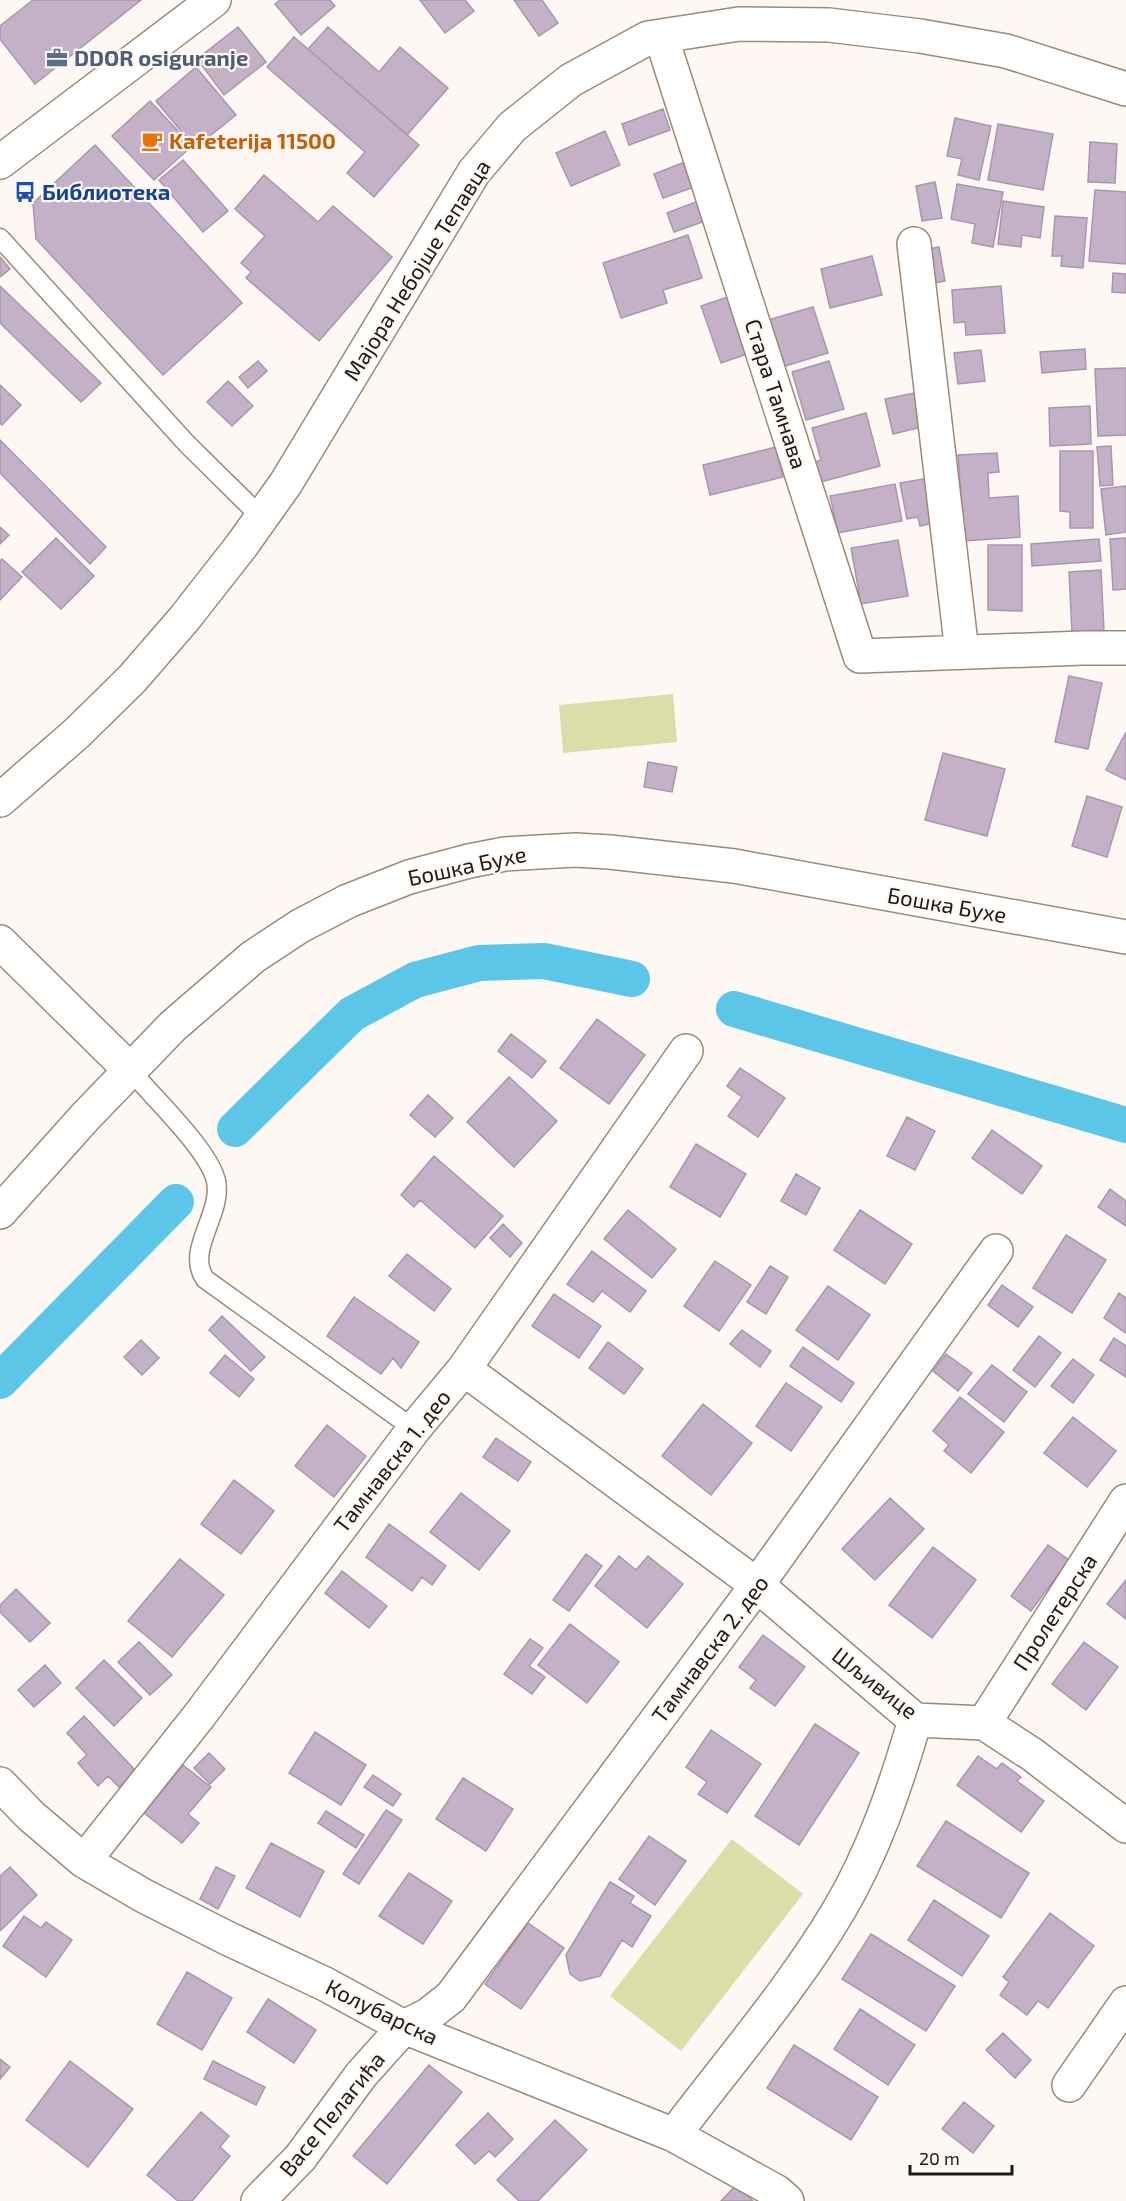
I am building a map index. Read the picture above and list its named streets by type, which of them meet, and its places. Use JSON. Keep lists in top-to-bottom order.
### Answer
{
  "streets": {
    "street": [
      "Мајора Небојше Тепавца",
      "Стара Тамнава",
      "Бошка Бухе",
      "Тамнавска 1. део",
      "Пролетерска",
      "Тамнавска 2. део",
      "Шљивице",
      "Колубарска",
      "Васе Пелагића"
    ]
  },
  "crossings": [
    ["Мајора Небојше Тепавца", "Стара Тамнава"],
    ["Тамнавска 1. део", "Шљивице"],
    ["Тамнавска 1. део", "Колубарска"],
    ["Пролетерска", "Шљивице"],
    ["Тамнавска 2. део", "Шљивице"],
    ["Тамнавска 2. део", "Колубарска"],
    ["Тамнавска 2. део", "Васе Пелагића"],
    ["Колубарска", "Васе Пелагића"]
  ],
  "places": {
    "office": ["DDOR osiguranje"],
    "cafe": ["Kafeterija 11500"],
    "bus stop": ["Библиотека"]
  },
  "scale_bar": "20 m"
}
